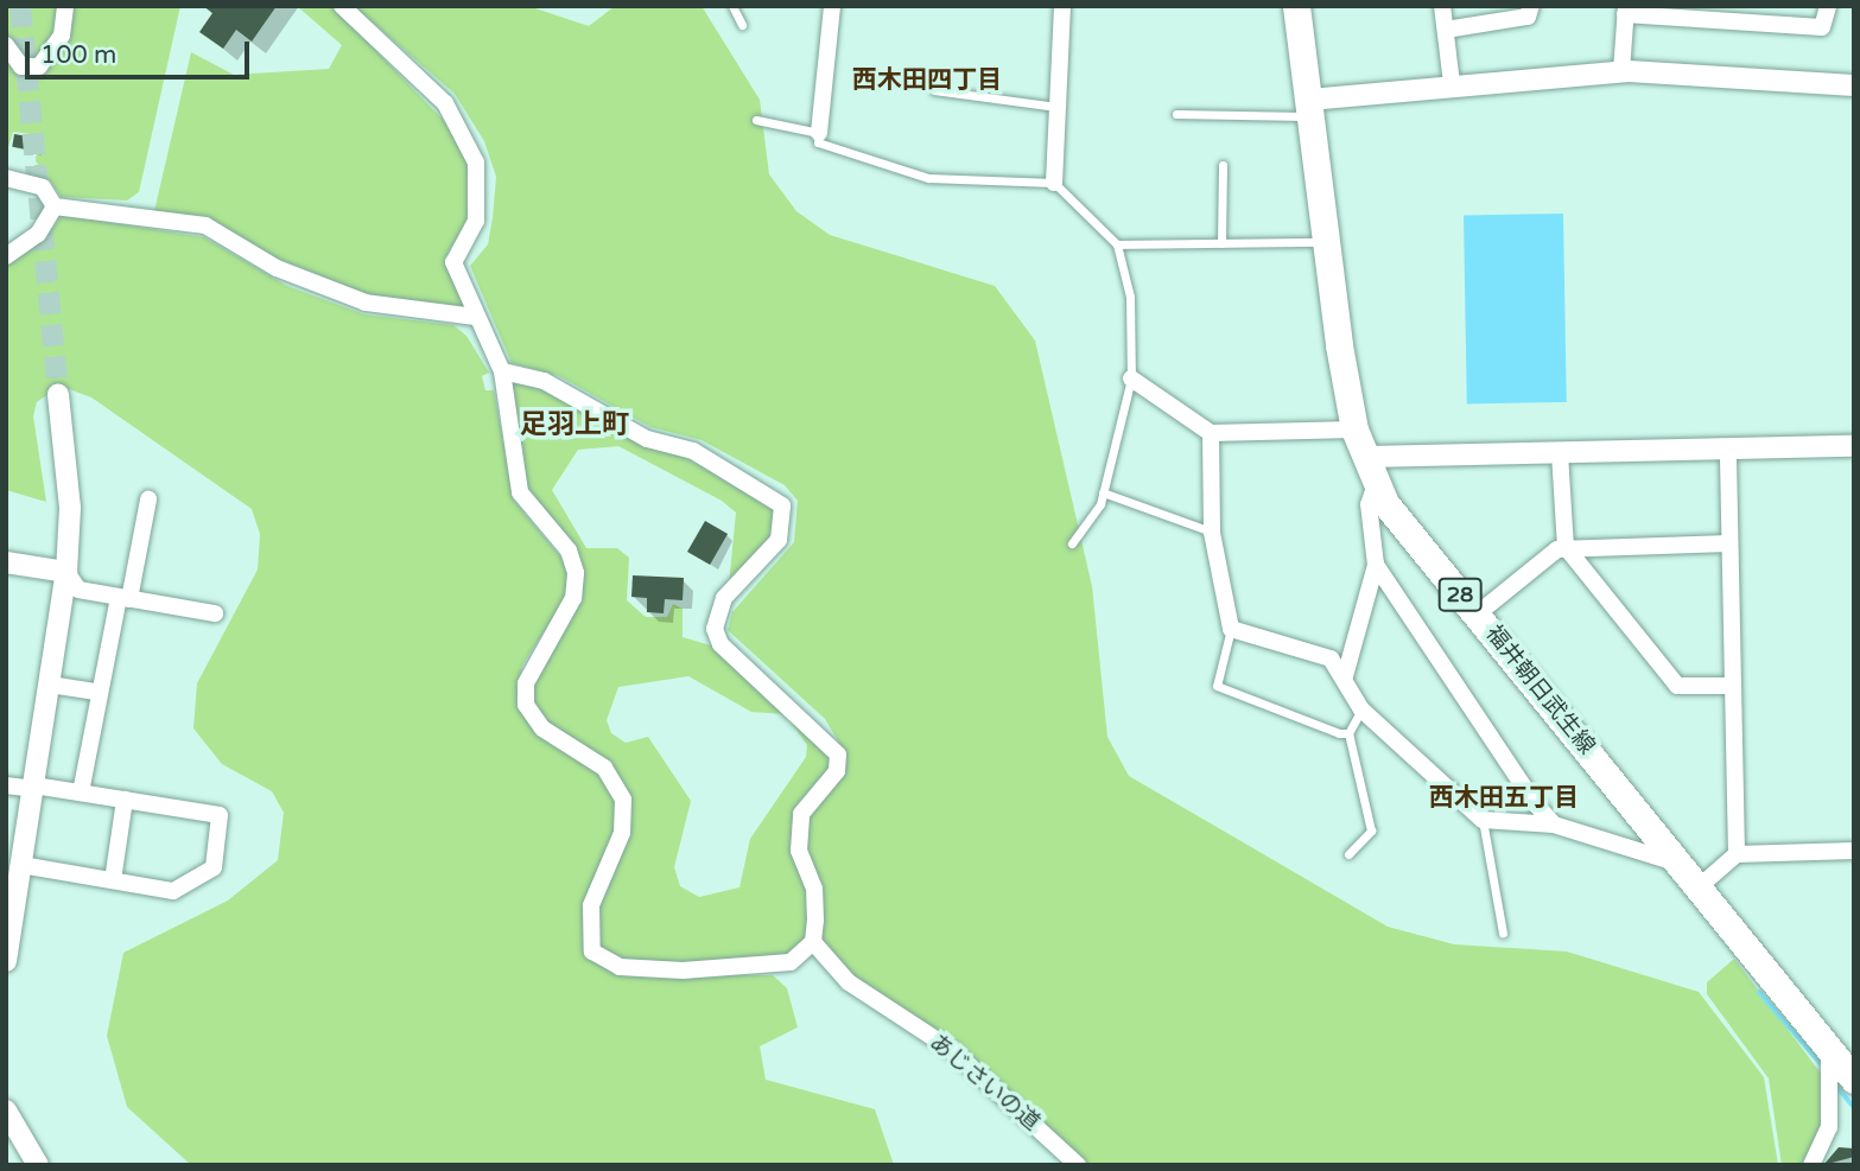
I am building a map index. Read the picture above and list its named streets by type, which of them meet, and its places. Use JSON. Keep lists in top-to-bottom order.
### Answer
{
  "streets": {
    "main road": ["28", "福井朝日武生線"],
    "street": ["あじさいの道"]
  },
  "districts": ["西木田四丁目", "足羽上町", "西木田五丁目"],
  "scale_bar": "100 m"
}
